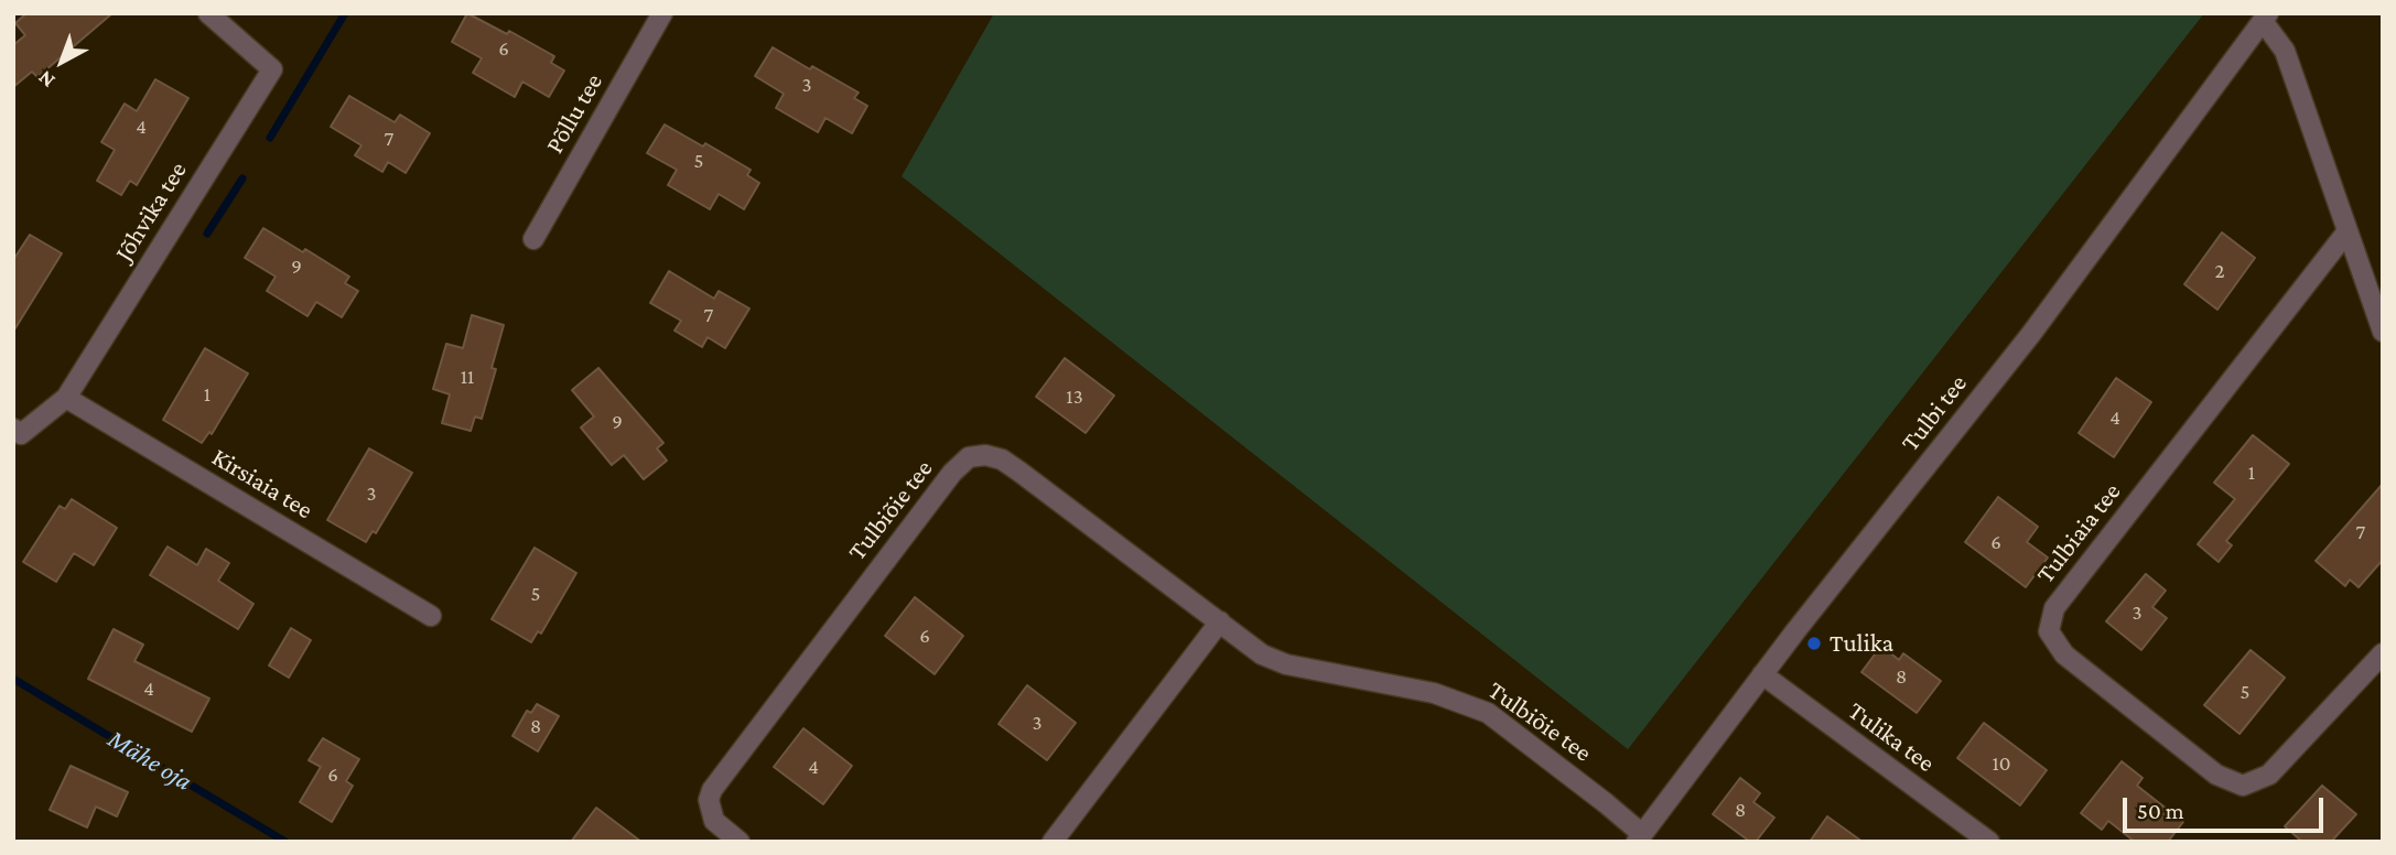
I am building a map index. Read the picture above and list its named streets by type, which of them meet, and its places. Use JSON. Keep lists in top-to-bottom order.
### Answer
{
  "streets": {
    "street": [
      "Põllu tee",
      "Jõhvika tee",
      "Tulbi tee",
      "Kirsiaia tee",
      "Tulbiõie tee",
      "Tulbiaia tee",
      "Tulika tee"
    ]
  },
  "crossings": [
    ["Jõhvika tee", "Kirsiaia tee"],
    ["Tulbi tee", "Tulbiõie tee"],
    ["Tulbi tee", "Tulika tee"]
  ],
  "water": ["Mähe oja"],
  "places": ["Tulika"],
  "house_numbers": [
    "6",
    "3",
    "4",
    "7",
    "5",
    "9",
    "2",
    "7",
    "11",
    "1",
    "13",
    "4",
    "9",
    "1",
    "3",
    "7",
    "6",
    "5",
    "3",
    "6",
    "8",
    "4",
    "5",
    "3",
    "8",
    "10",
    "4",
    "6",
    "8"
  ],
  "scale_bar": "50 m",
  "north": "bottom left"
}
